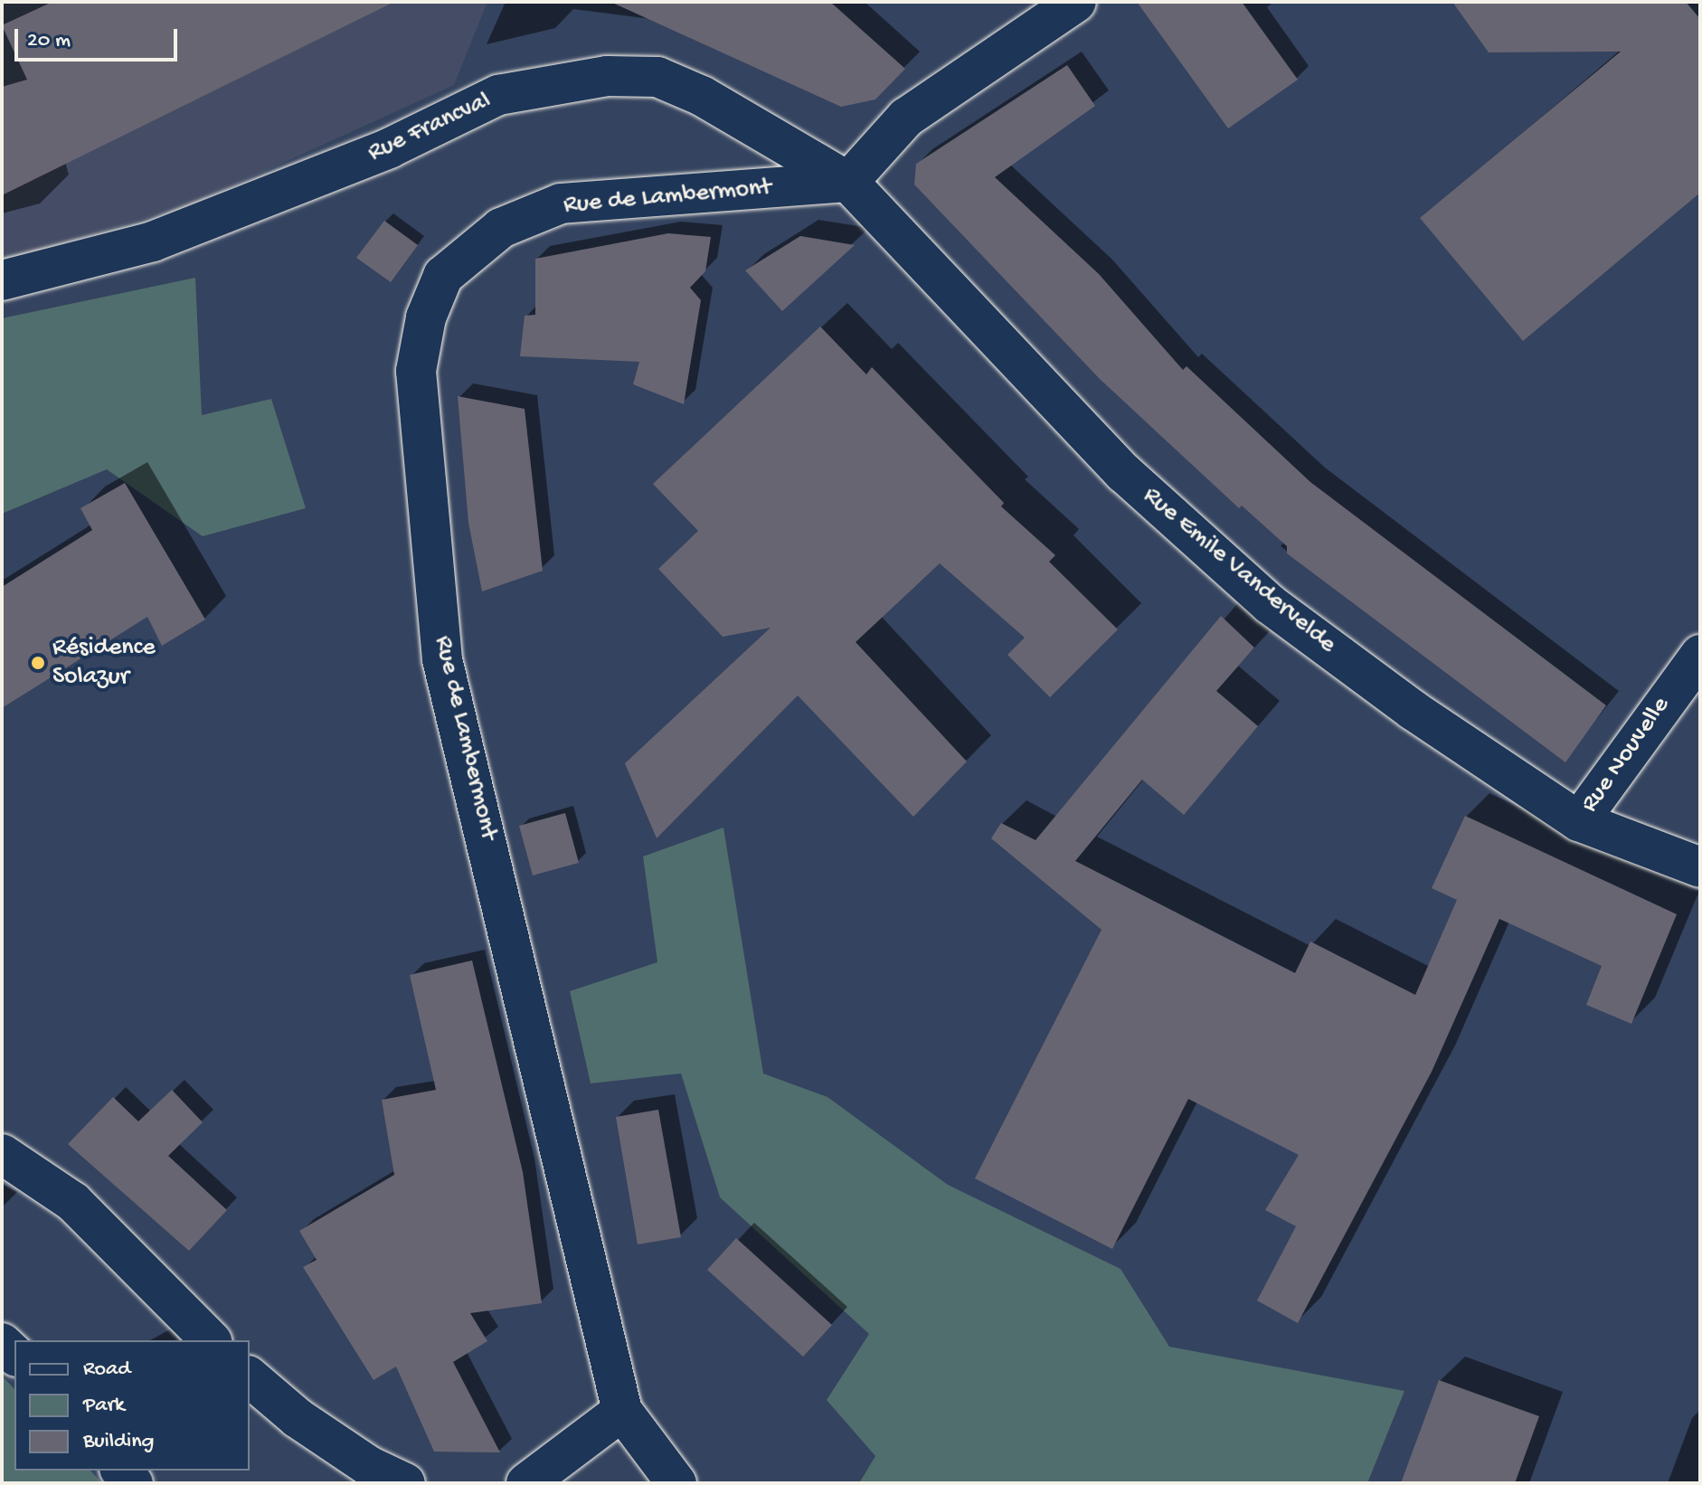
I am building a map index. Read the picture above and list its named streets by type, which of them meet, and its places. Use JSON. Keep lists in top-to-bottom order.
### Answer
{
  "streets": {
    "street": [
      "Rue Francval",
      "Rue de Lambermont",
      "Rue Emile Vandervelde",
      "Rue Nouvelle"
    ]
  },
  "crossings": [
    ["Rue Francval", "Rue de Lambermont"],
    ["Rue Francval", "Rue Emile Vandervelde"],
    ["Rue de Lambermont", "Rue Emile Vandervelde"],
    ["Rue Emile Vandervelde", "Rue Nouvelle"]
  ],
  "places": ["Résidence Solazur"],
  "legend": ["Road", "Park", "Building"],
  "scale_bar": "20 m"
}
